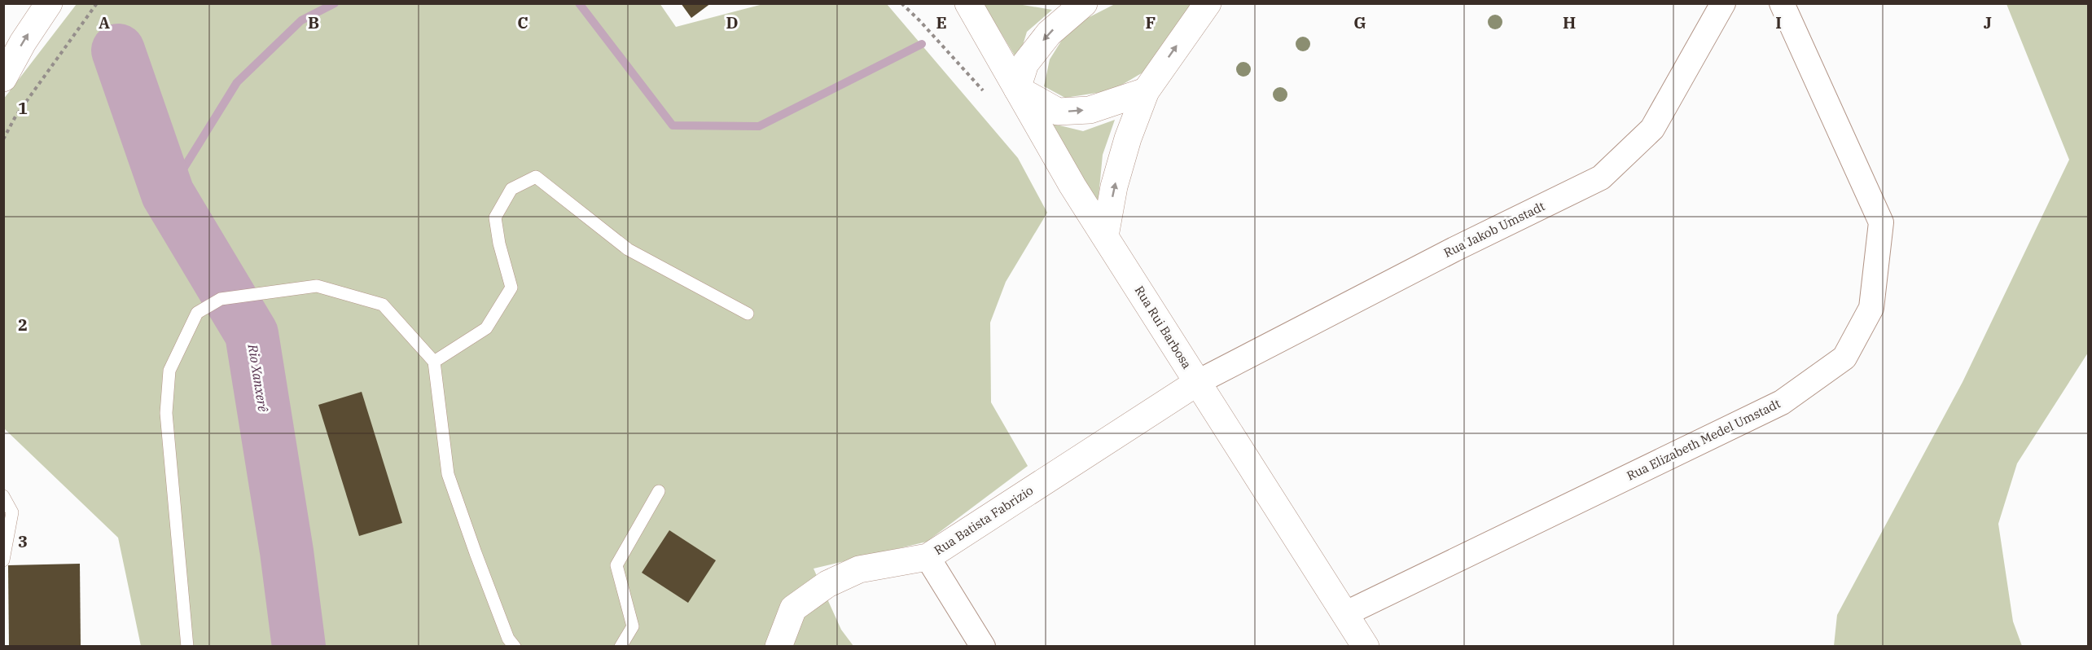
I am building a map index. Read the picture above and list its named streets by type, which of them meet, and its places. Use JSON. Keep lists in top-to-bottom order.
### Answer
{
  "streets": {
    "main road": ["Rua Rui Barbosa", "Rua Batista Fabrizio"],
    "street": ["Rua Jakob Umstadt", "Rua Elizabeth Medel Umstadt"]
  },
  "crossings": [
    ["Rua Jakob Umstadt", "Rua Rui Barbosa"],
    ["Rua Jakob Umstadt", "Rua Batista Fabrizio"],
    ["Rua Rui Barbosa", "Rua Elizabeth Medel Umstadt"],
    ["Rua Rui Barbosa", "Rua Batista Fabrizio"]
  ],
  "water": ["Rio Xanxerê"],
  "grid": {
    "columns": [
      "A",
      "B",
      "C",
      "D",
      "E",
      "F",
      "G",
      "H",
      "I",
      "J"
    ],
    "rows": ["1", "2", "3"]
  }
}
